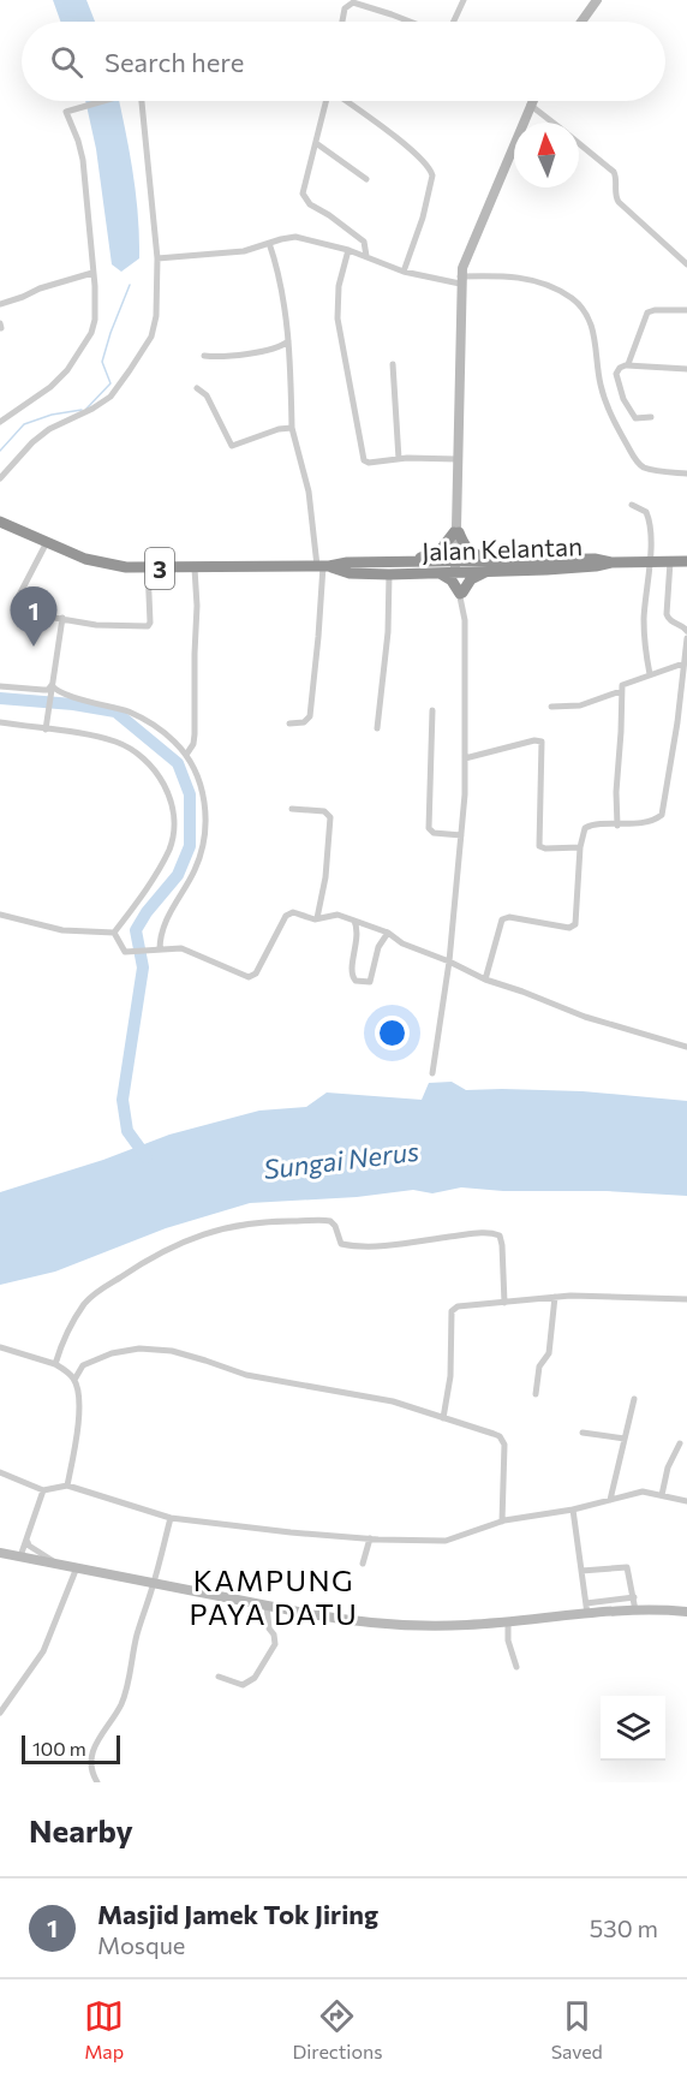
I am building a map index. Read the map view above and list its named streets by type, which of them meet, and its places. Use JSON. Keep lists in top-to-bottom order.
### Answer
{
  "streets": {
    "highway": ["Jalan Kelantan", "3"]
  },
  "crossings": [
    ["Jalan Kelantan", "3"]
  ],
  "districts": ["KAMPUNG PAYA DATU"],
  "water": ["Sungai Nerus"],
  "scale_bar": "100 m",
  "north": "top",
  "page": {
    "search": "Search here",
    "pins": "1",
    "scale": "100 m",
    "heading": "Nearby",
    "list": [
      {
        "mark": "1",
        "name": "Masjid Jamek Tok Jiring",
        "note": "Mosque",
        "value": "530 m"
      }
    ],
    "nav": ["Map", "Directions", "Saved"]
  }
}
